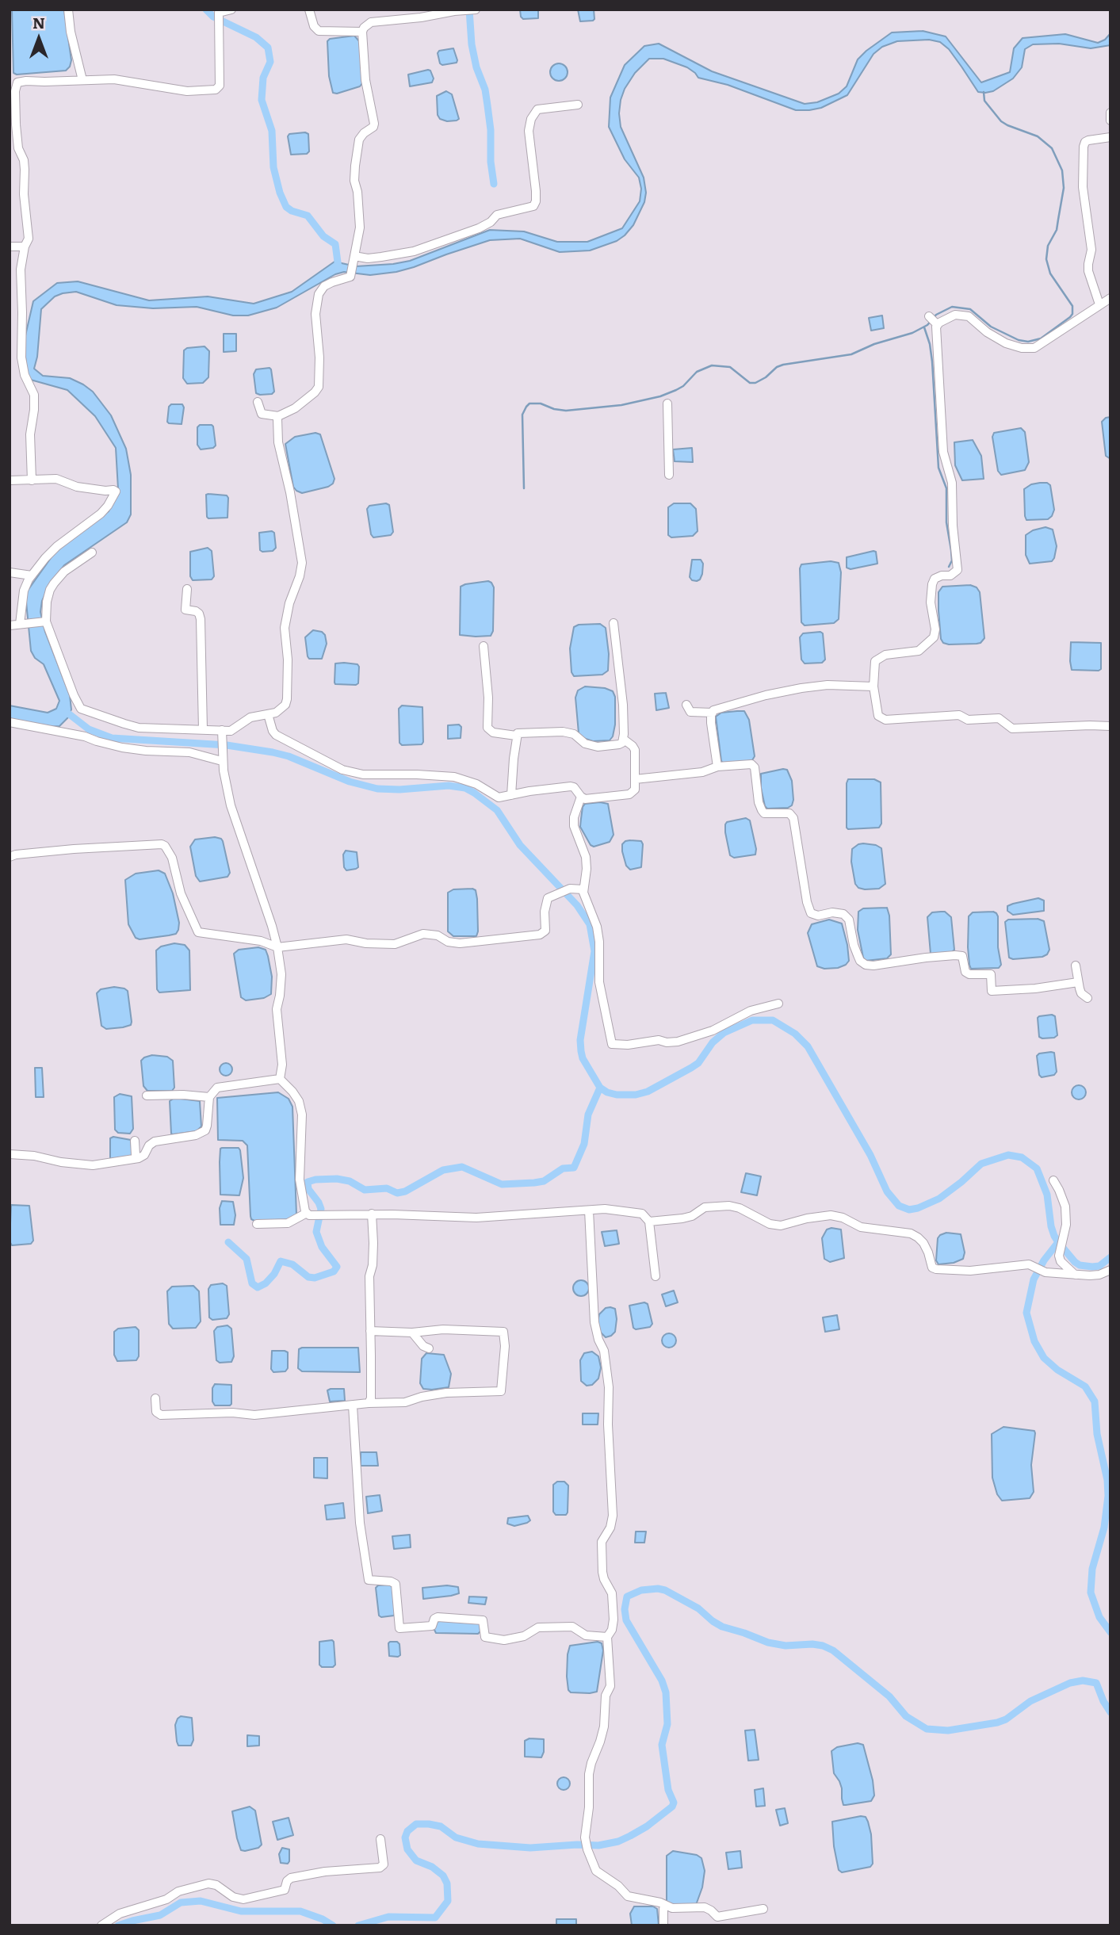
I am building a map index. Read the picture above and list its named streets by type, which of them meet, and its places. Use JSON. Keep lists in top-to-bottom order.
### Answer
{
  "north": "top"
}
